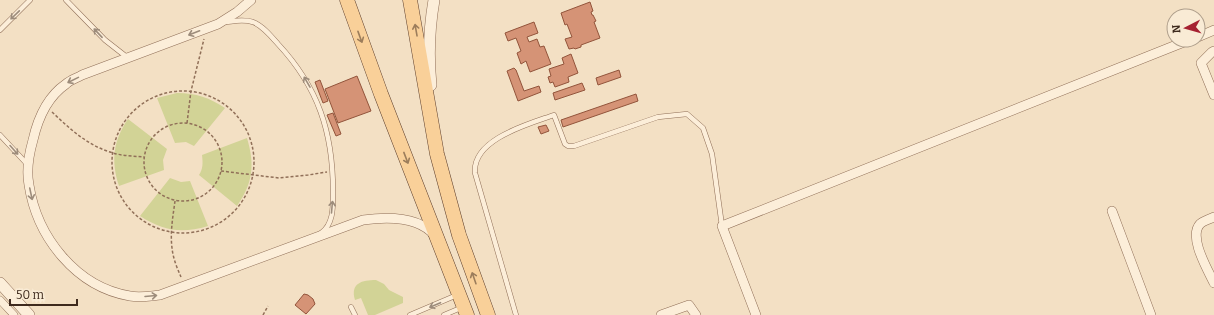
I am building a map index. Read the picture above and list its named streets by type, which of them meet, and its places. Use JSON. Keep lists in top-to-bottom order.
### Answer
{
  "scale_bar": "50 m",
  "north": "left"
}
